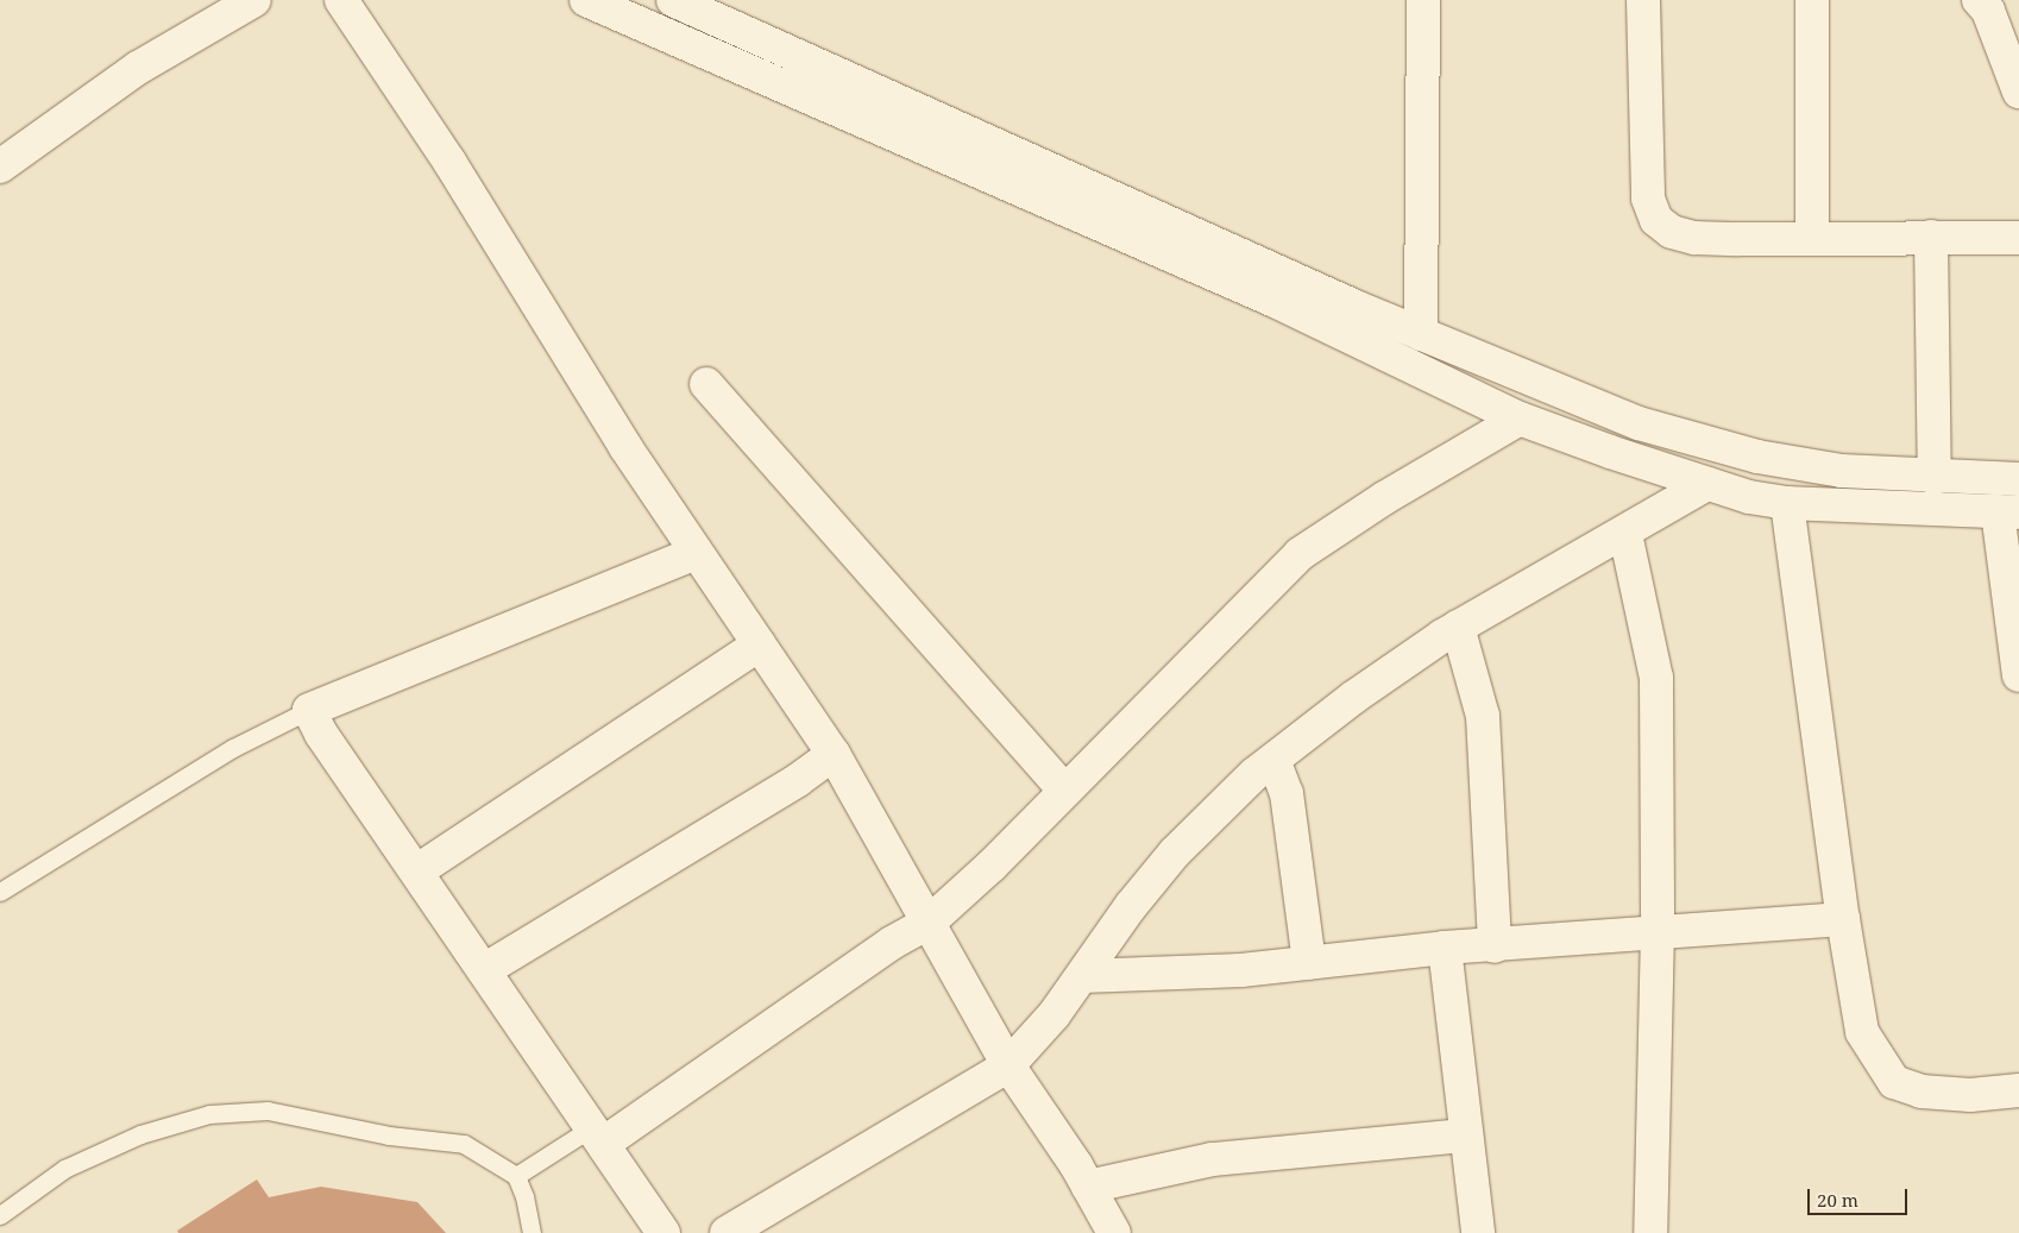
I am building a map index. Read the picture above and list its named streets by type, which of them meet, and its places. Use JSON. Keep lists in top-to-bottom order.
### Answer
{
  "scale_bar": "20 m"
}
